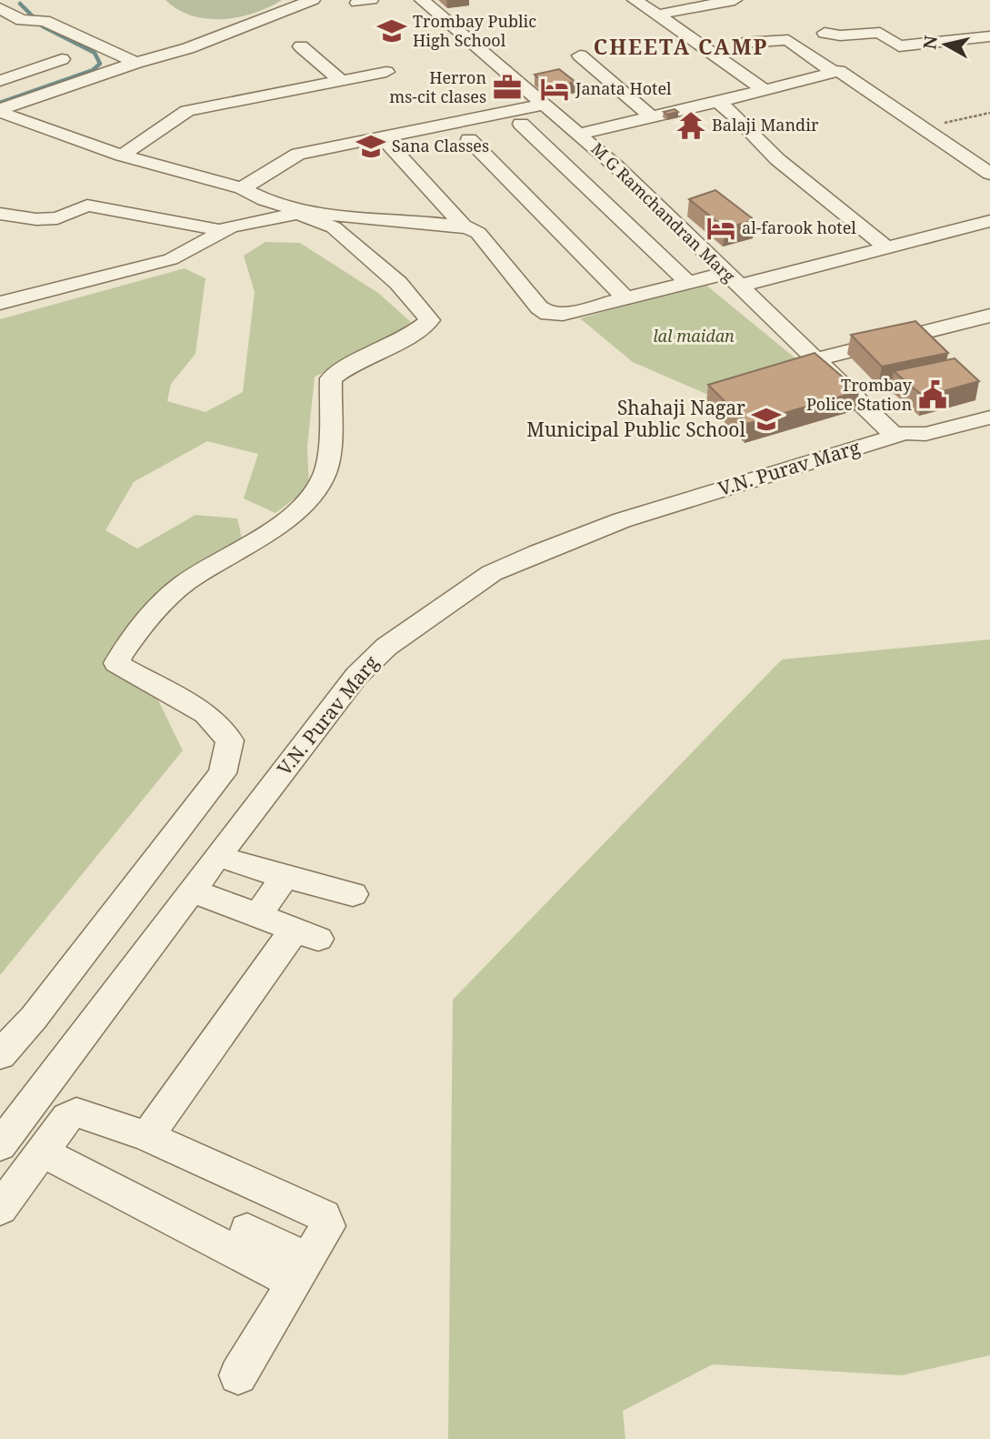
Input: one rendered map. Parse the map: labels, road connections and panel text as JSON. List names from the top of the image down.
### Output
{
  "streets": {
    "street": ["M G Ramchandran Marg", "V.N. Purav Marg"]
  },
  "crossings": [
    ["M G Ramchandran Marg", "V.N. Purav Marg"]
  ],
  "districts": ["CHEETA CAMP"],
  "parks": ["lal maidan"],
  "places": {
    "school or university": ["Trombay Public High School", "Sana Classes", "Shahaji Nagar Municipal Public School"],
    "office": ["Herron ms-cit clases"],
    "hotel": ["Janata Hotel", "al-farook hotel"],
    "temple": ["Balaji Mandir"],
    "public building": ["Trombay Police Station"]
  },
  "north": "left"
}
